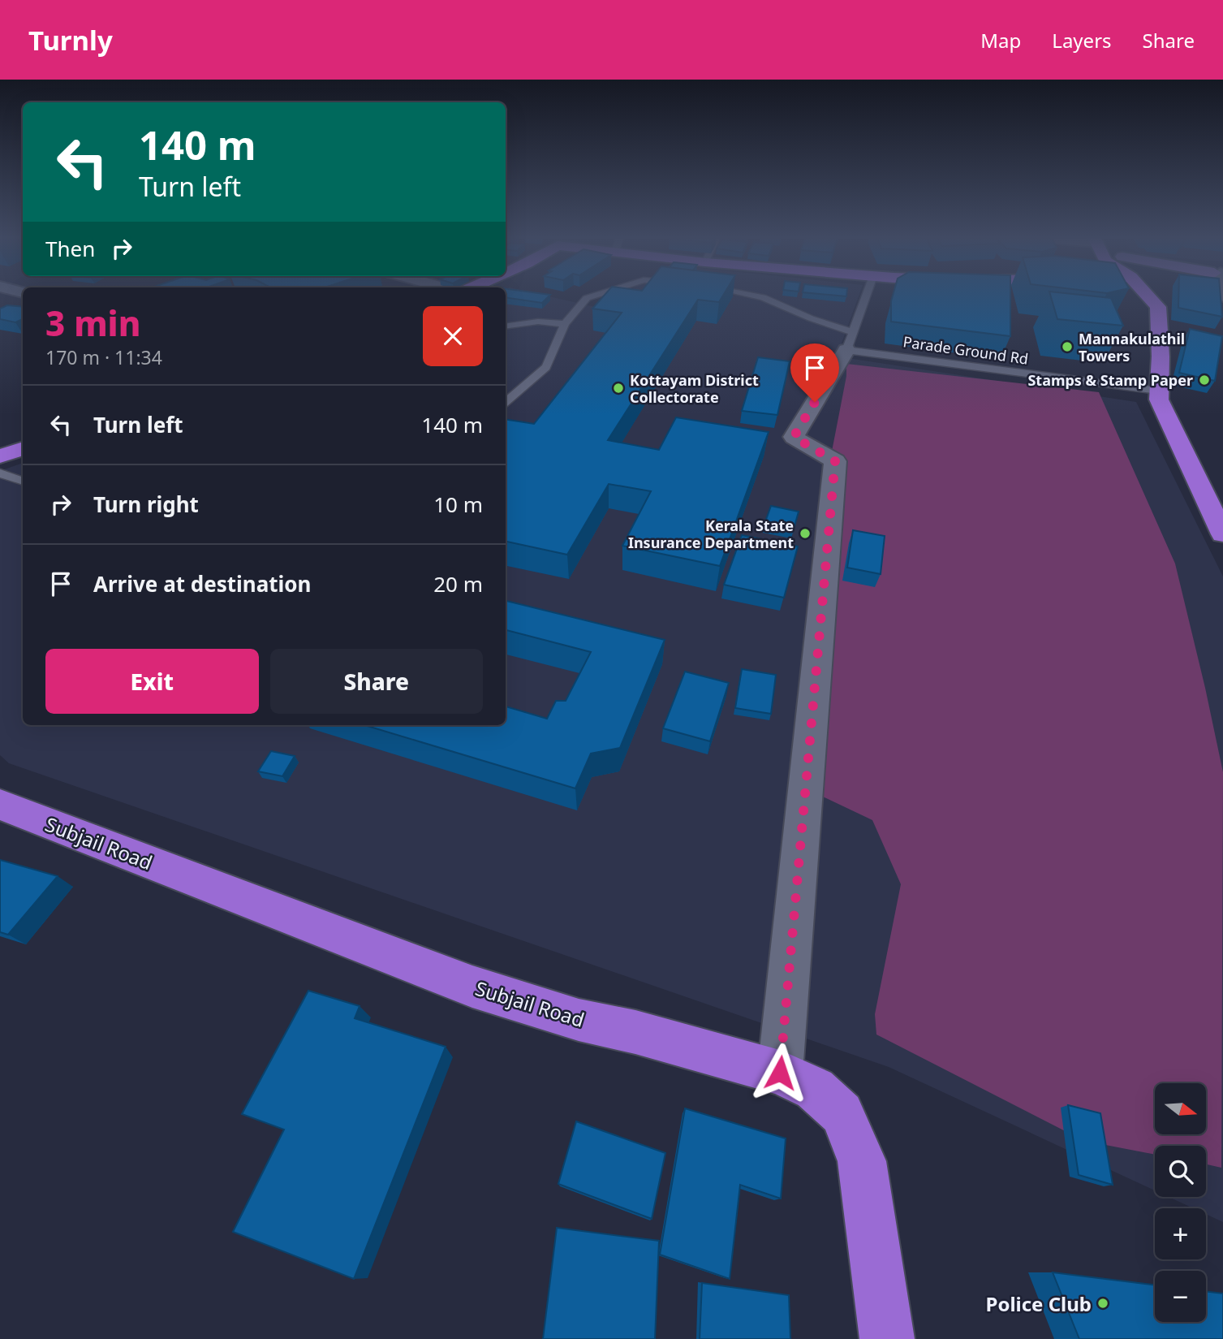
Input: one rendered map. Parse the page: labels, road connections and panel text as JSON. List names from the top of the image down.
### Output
{
  "streets": {
    "highway": ["Subjail Road"],
    "lane": ["Parade Ground Rd"]
  },
  "places": [
    "Mannakulathil Towers",
    "Stamps & Stamp Paper",
    "Kottayam District Collectorate",
    "Kerala State Insurance Department",
    "Police Club"
  ],
  "north": "right",
  "page": {
    "header": "Turnly",
    "nav": ["Map", "Layers", "Share"],
    "turn": ["140 m", "Turn left"],
    "then": "Then",
    "heading": ["3 min", "170 m · 11:34"],
    "list": [
      {
        "name": "Turn left",
        "value": "140 m"
      },
      {
        "name": "Turn right",
        "value": "10 m"
      },
      {
        "name": "Arrive at destination",
        "value": "20 m"
      }
    ],
    "buttons": ["Exit", "Share"],
    "map_buttons": ["+", "−"]
  }
}
